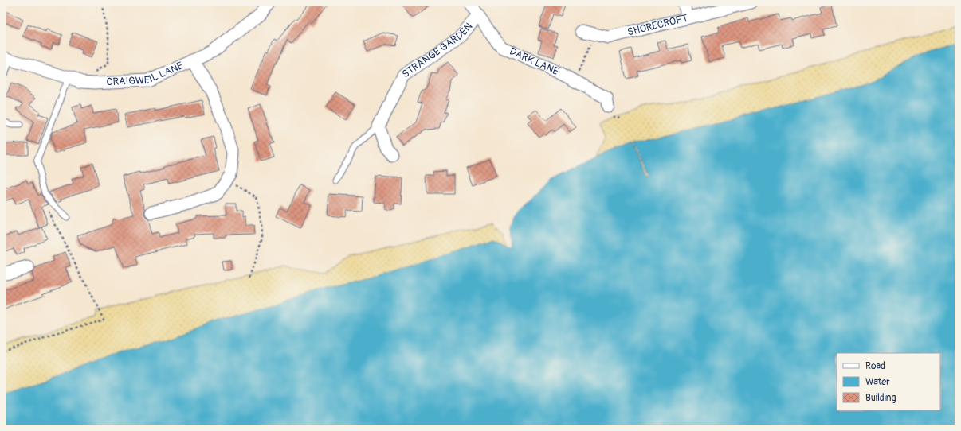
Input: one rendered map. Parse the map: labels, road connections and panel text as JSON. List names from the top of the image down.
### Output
{
  "streets": {
    "street": [
      "SHORECROFT",
      "STRANGE GARDEN",
      "DARK LANE",
      "CRAIGWEIL LANE"
    ]
  },
  "crossings": [
    ["STRANGE GARDEN", "DARK LANE"]
  ],
  "legend": ["Road", "Water", "Building"]
}
